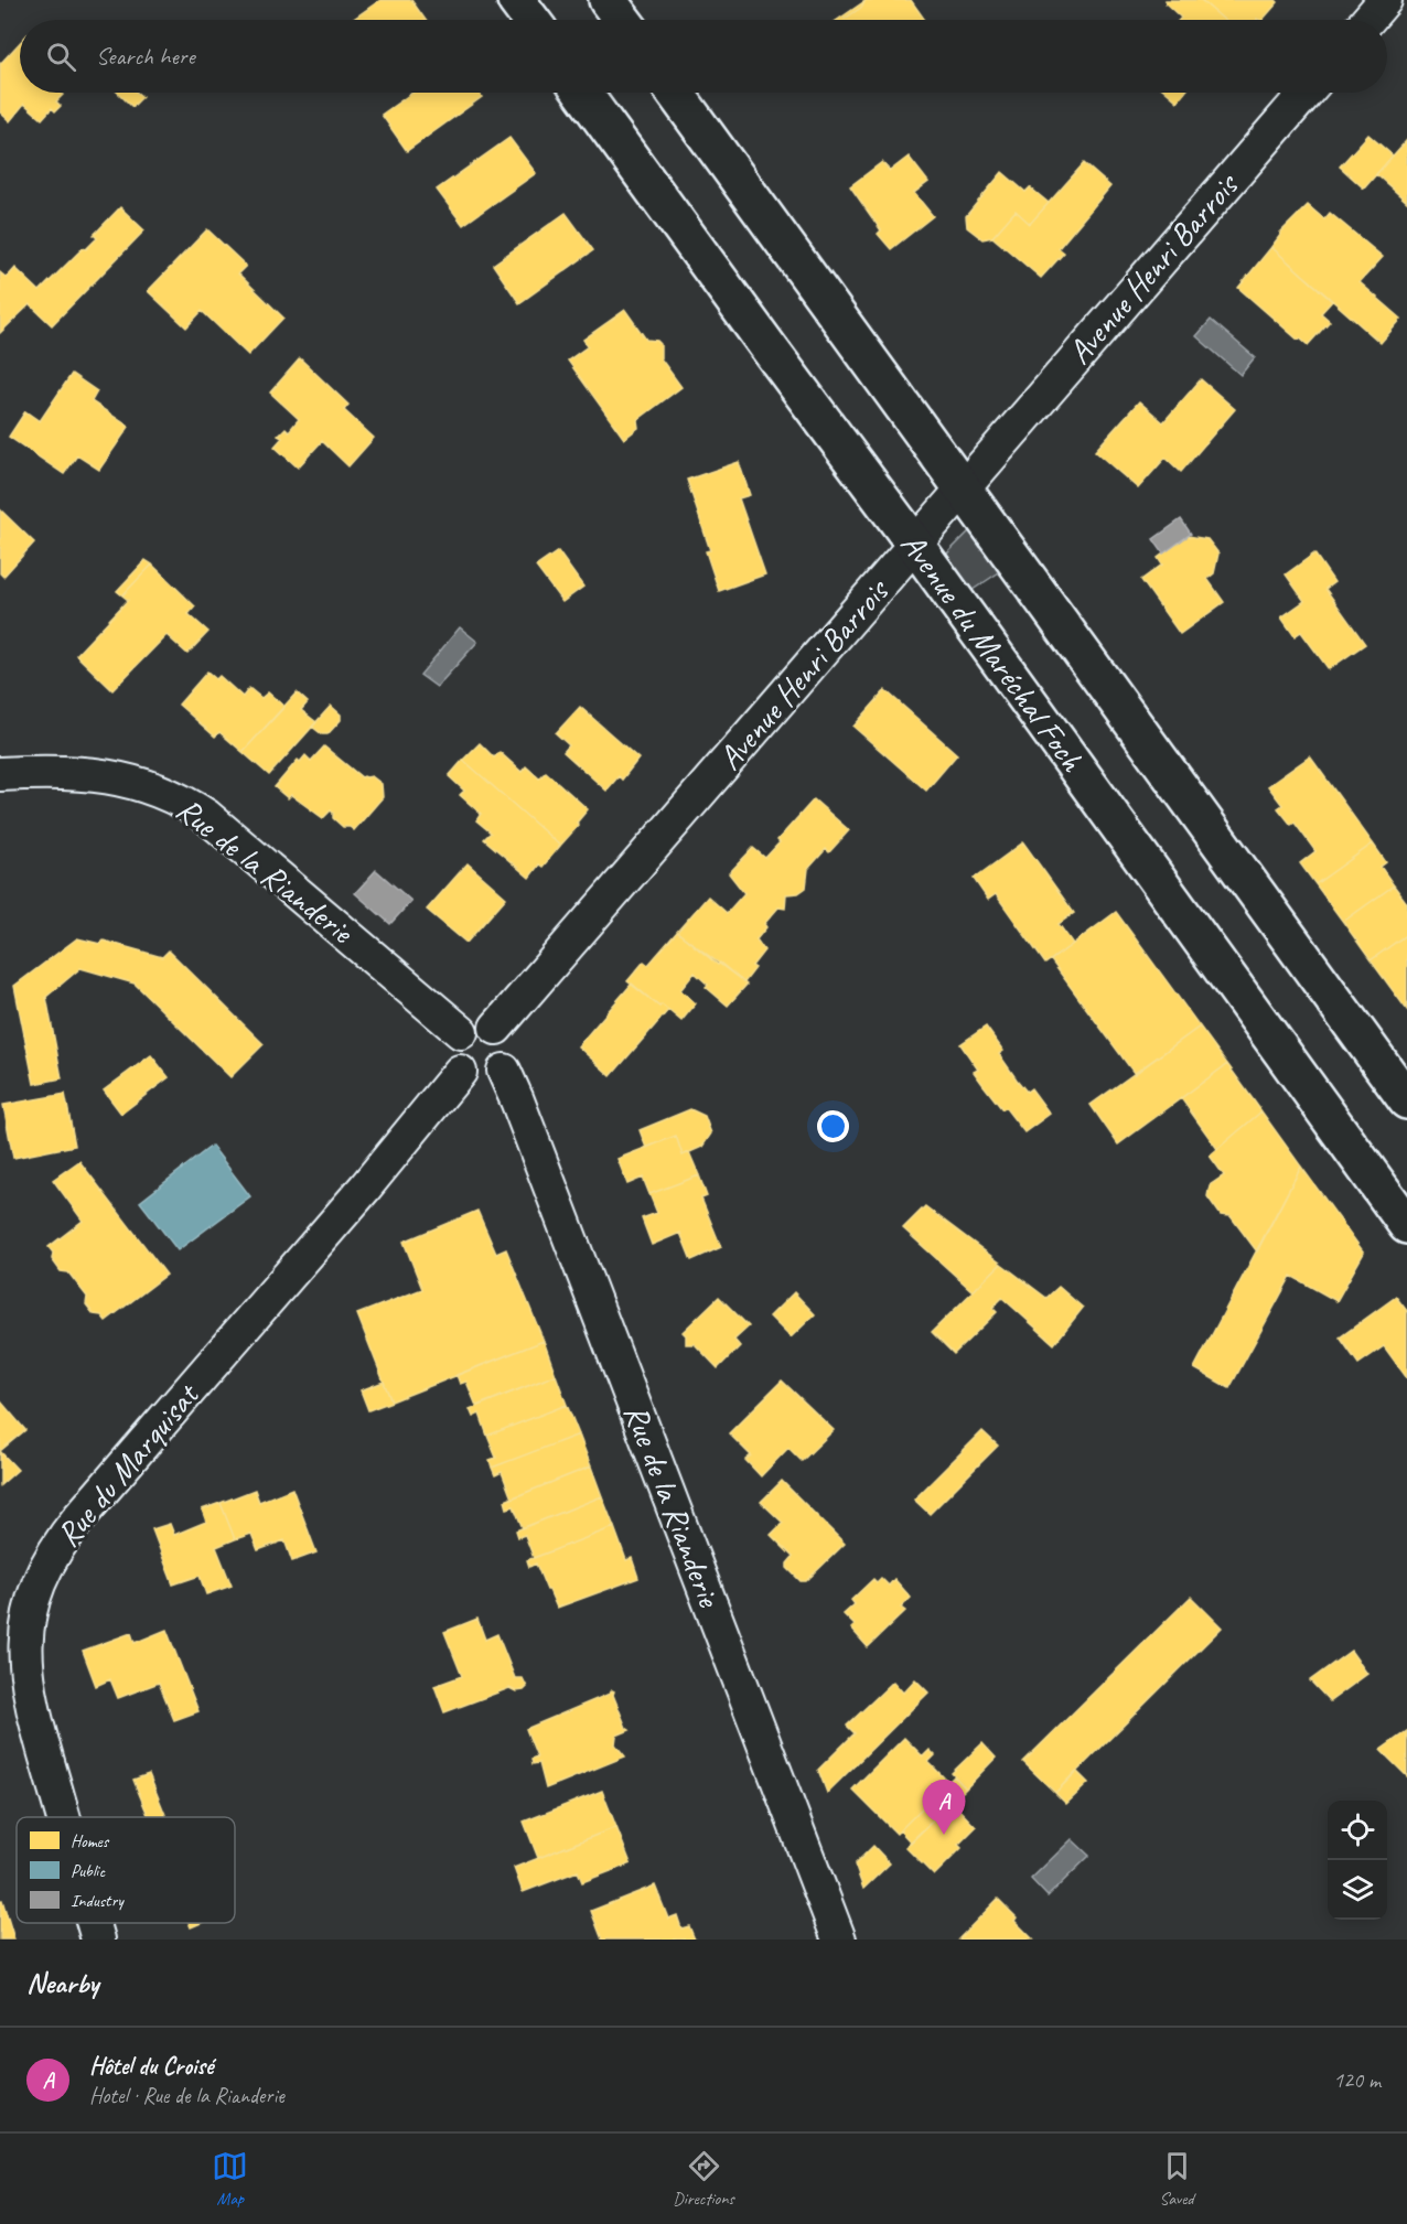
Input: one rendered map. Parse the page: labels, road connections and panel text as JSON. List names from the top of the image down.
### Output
{
  "streets": {
    "main road": ["Avenue du Maréchal Foch"],
    "street": ["Avenue Henri Barrois", "Rue de la Rianderie", "Rue du Marquisat"]
  },
  "crossings": [
    ["Avenue Henri Barrois", "Avenue du Maréchal Foch"],
    ["Avenue Henri Barrois", "Rue de la Rianderie"],
    ["Avenue Henri Barrois", "Rue du Marquisat"],
    ["Rue de la Rianderie", "Rue du Marquisat"]
  ],
  "legend": ["Homes", "Public", "Industry"],
  "page": {
    "search": "Search here",
    "pins": "A",
    "heading": "Nearby",
    "list": [
      {
        "mark": "A",
        "name": "Hôtel du Croisé",
        "note": "Hotel · Rue de la Rianderie",
        "value": "120 m"
      }
    ],
    "nav": ["Map", "Directions", "Saved"]
  }
}
